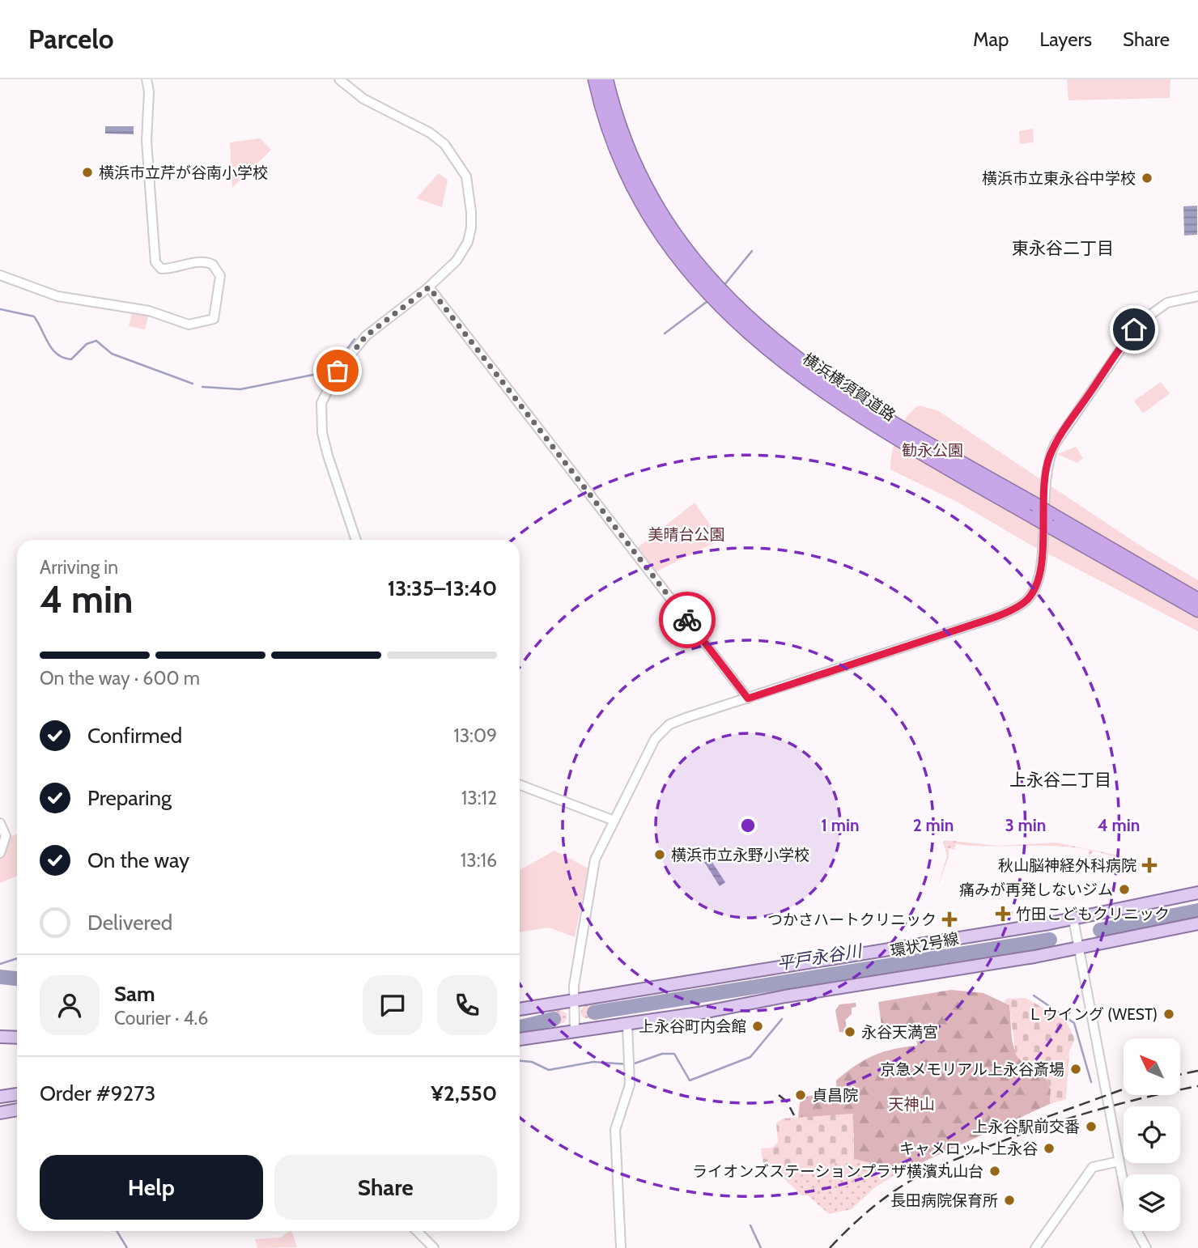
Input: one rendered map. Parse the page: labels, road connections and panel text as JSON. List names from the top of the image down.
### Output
{
  "streets": {
    "highway": ["横浜横須賀道路"],
    "main road": ["環状2号線"]
  },
  "districts": ["東永谷二丁目", "上永谷二丁目"],
  "water": ["平戸永谷川"],
  "parks": ["勧永公園", "美晴台公園", "天神山"],
  "places": {
    "other": [
      "横浜市立芹が谷南小学校",
      "横浜市立東永谷中学校",
      "横浜市立永野小学校",
      "痛みが再発しないジム",
      "Ｌウイング (WEST)",
      "上永谷町内会館",
      "永谷天満宮",
      "京急メモリアル上永谷斎場",
      "貞昌院",
      "上永谷駅前交番",
      "キャメロット上永谷",
      "ライオンズステーションプラザ横濱丸山台",
      "長田病院保育所"
    ],
    "health": ["秋山脳神経外科病院", "竹田こどもクリニック", "つかさハートクリニック"]
  },
  "north": "top left",
  "page": {
    "header": "Parcelo",
    "nav": ["Map", "Layers", "Share"],
    "heading": ["4 min", "Arriving in", "13:35–13:40"],
    "panel": [
      "Sam",
      "Courier · 4.6",
      "Order #9273",
      "¥2,550"
    ],
    "bar": "On the way · 600 m",
    "list": [
      ["Confirmed", "13:09"],
      ["Preparing", "13:12"],
      ["On the way", "13:16"],
      "Delivered"
    ],
    "buttons": ["Help", "Share"]
  },
  "rings": [
    "1 min",
    "2 min",
    "3 min",
    "4 min"
  ]
}
